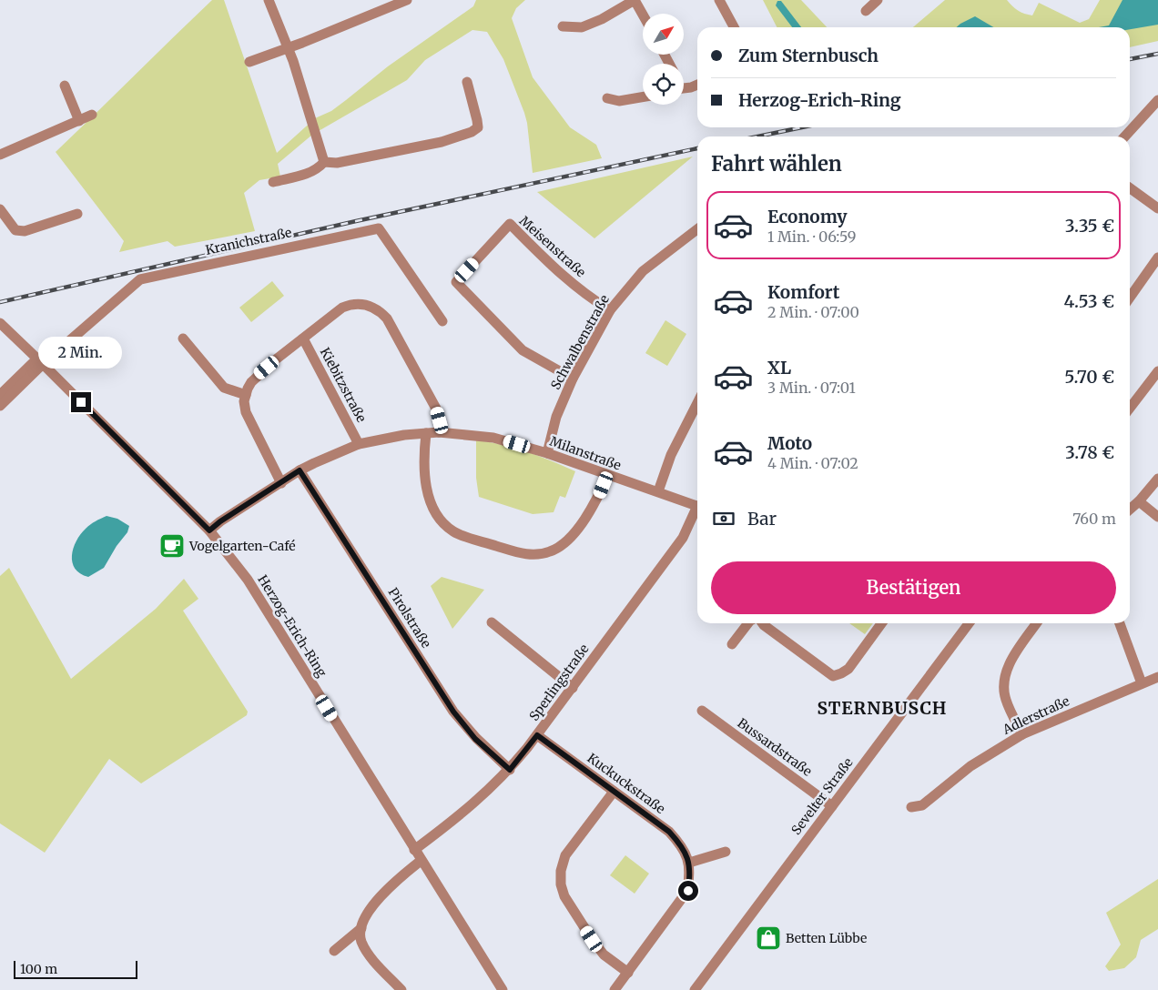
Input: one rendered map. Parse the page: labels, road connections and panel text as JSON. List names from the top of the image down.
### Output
{
  "streets": {
    "street": [
      "Kranichstraße",
      "Meisenstraße",
      "Schwalbenstraße",
      "Kiebitzstraße",
      "Milanstraße",
      "Pirolstraße",
      "Herzog-Erich-Ring",
      "Sperlingstraße",
      "Adlerstraße",
      "Bussardstraße",
      "Kuckuckstraße",
      "Sevelter Straße"
    ]
  },
  "crossings": [
    ["Kranichstraße", "Herzog-Erich-Ring"],
    ["Meisenstraße", "Schwalbenstraße"],
    ["Schwalbenstraße", "Milanstraße"],
    ["Kiebitzstraße", "Milanstraße"],
    ["Milanstraße", "Pirolstraße"],
    ["Milanstraße", "Herzog-Erich-Ring"],
    ["Pirolstraße", "Sperlingstraße"],
    ["Herzog-Erich-Ring", "Sperlingstraße"],
    ["Sperlingstraße", "Kuckuckstraße"],
    ["Bussardstraße", "Sevelter Straße"]
  ],
  "districts": ["STERNBUSCH"],
  "places": {
    "cafe": ["Vogelgarten-Café"],
    "shop": ["Betten Lübbe"]
  },
  "scale_bar": "100 m",
  "north": "top right",
  "page": {
    "banner": ["Zum Sternbusch", "Herzog-Erich-Ring"],
    "heading": "Fahrt wählen",
    "list": [
      {
        "name": "Economy",
        "note": "1 Min. · 06:59",
        "value": "3.35 €"
      },
      {
        "name": "Komfort",
        "note": "2 Min. · 07:00",
        "value": "4.53 €"
      },
      {
        "name": "XL",
        "note": "3 Min. · 07:01",
        "value": "5.70 €"
      },
      {
        "name": "Moto",
        "note": "4 Min. · 07:02",
        "value": "3.78 €"
      }
    ],
    "bubble": "2 Min.",
    "pay": ["Bar", "760 m"],
    "buttons": "Bestätigen",
    "scale": "100 m"
  }
}
